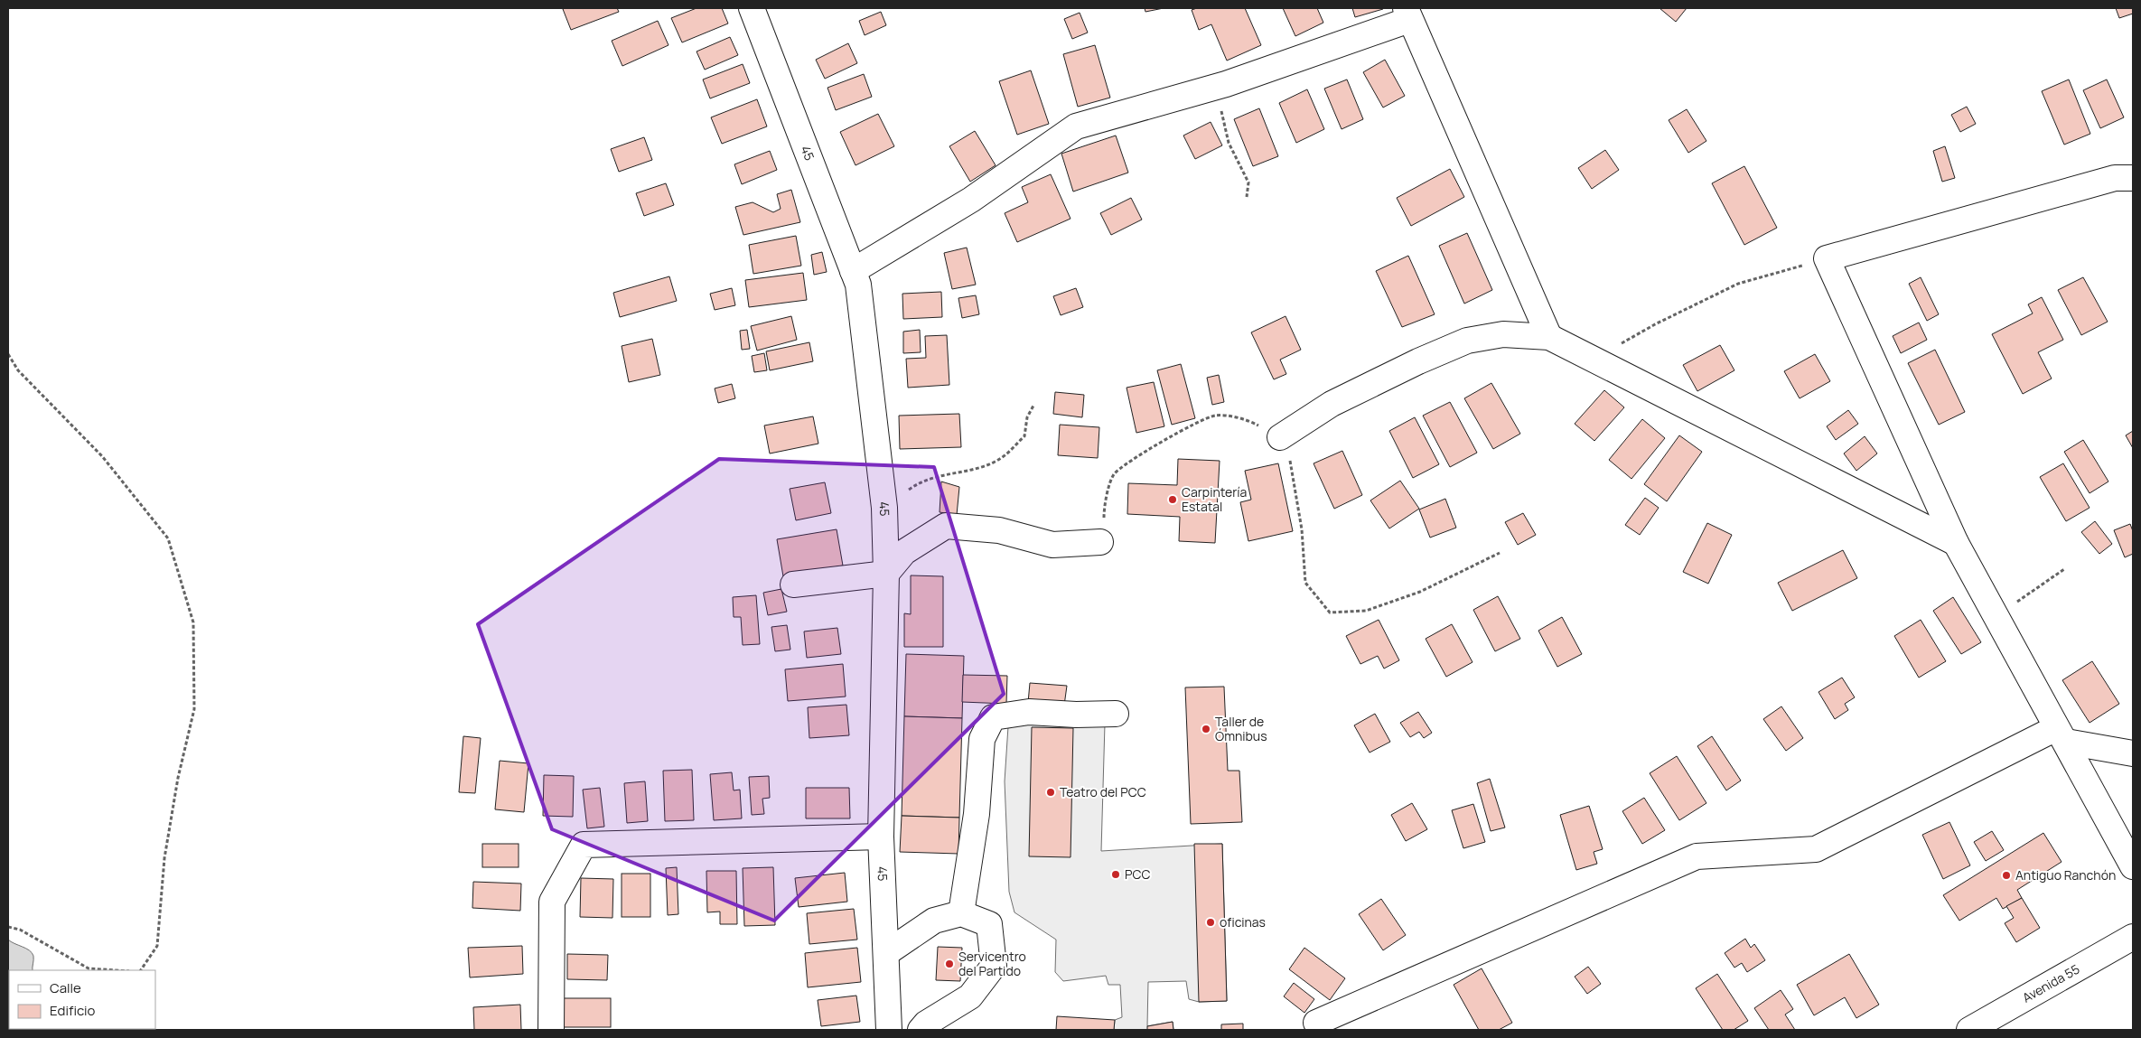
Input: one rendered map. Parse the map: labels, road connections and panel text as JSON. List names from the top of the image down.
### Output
{
  "streets": {
    "street": ["45", "Avenida 55"]
  },
  "places": [
    "Carpintería Estatal",
    "Taller de Ómnibus",
    "Teatro del PCC",
    "PCC",
    "Antiguo Ranchón",
    "oficinas",
    "Servicentro del Partido"
  ],
  "legend": ["Calle", "Edificio"]
}
